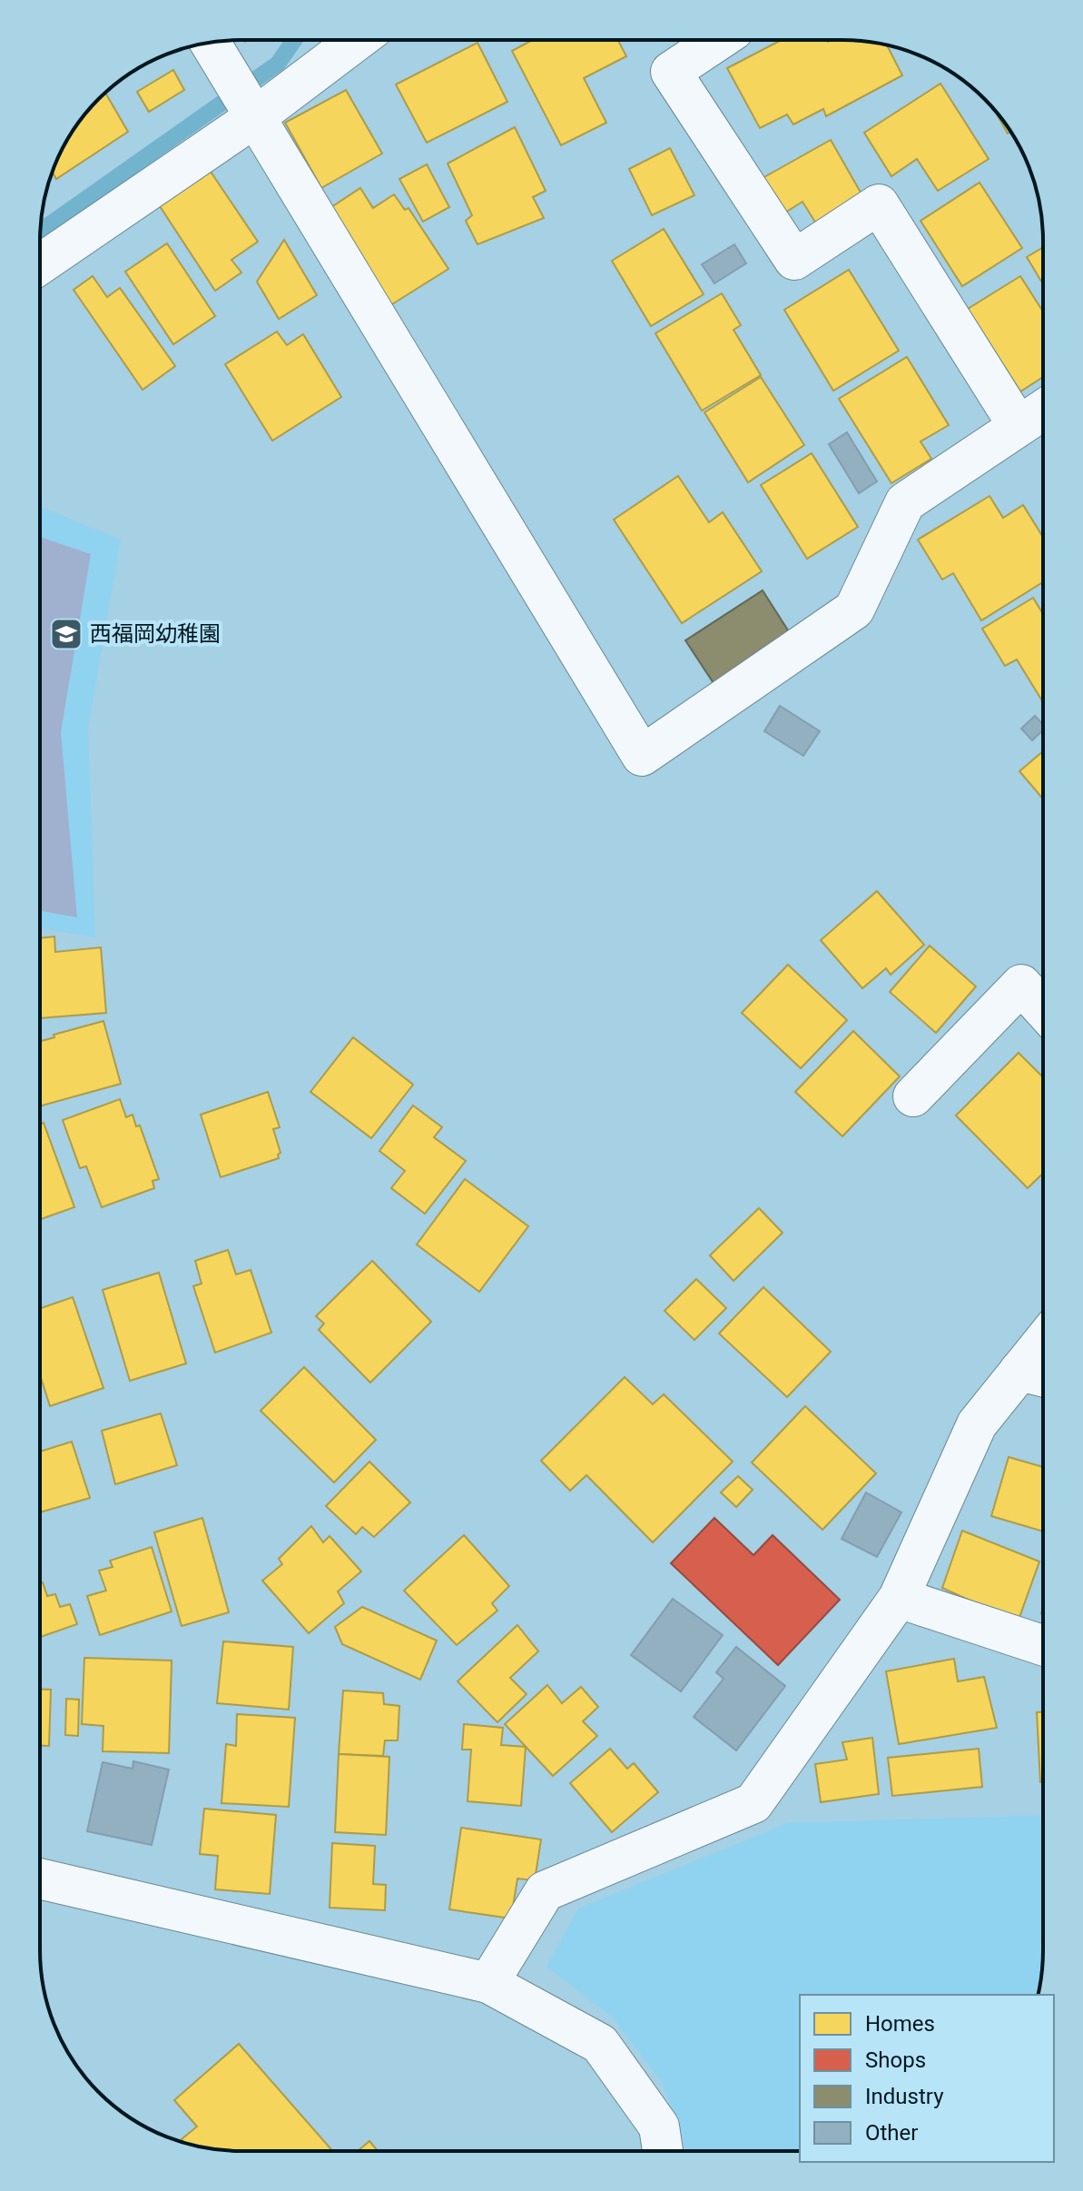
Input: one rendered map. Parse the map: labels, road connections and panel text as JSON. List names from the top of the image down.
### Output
{
  "places": {
    "school or university": ["西福岡幼稚園"]
  },
  "legend": [
    "Homes",
    "Shops",
    "Industry",
    "Other"
  ]
}
